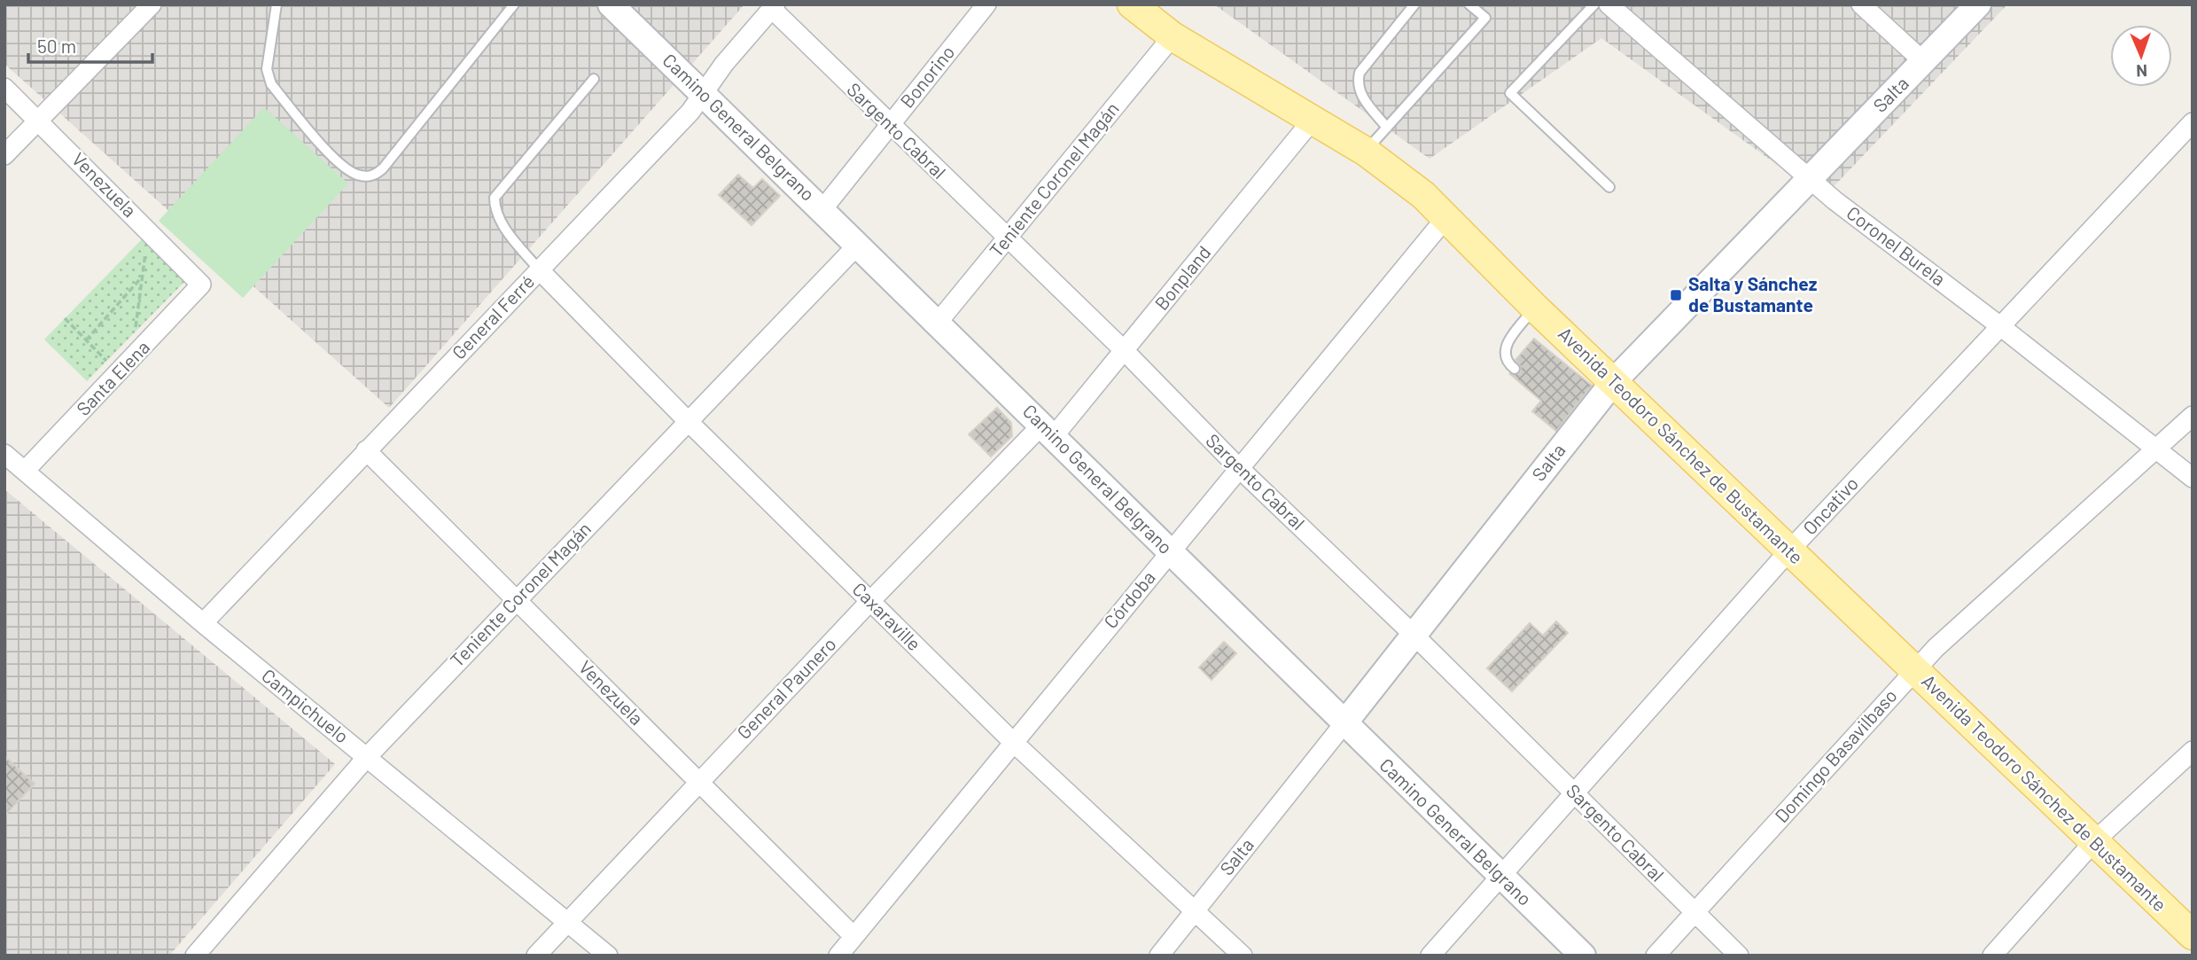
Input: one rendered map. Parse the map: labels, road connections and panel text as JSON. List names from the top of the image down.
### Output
{
  "streets": {
    "main road": ["Avenida Teodoro Sánchez de Bustamante"],
    "street": [
      "Bonorino",
      "Salta",
      "Camino General Belgrano",
      "Sargento Cabral",
      "Teniente Coronel Magán",
      "Venezuela",
      "Coronel Burela",
      "Bonpland",
      "General Ferré",
      "Santa Elena",
      "Oncativo",
      "Córdoba",
      "Caxaraville",
      "General Paunero",
      "Campichuelo",
      "Domingo Basavilbaso"
    ]
  },
  "crossings": [
    ["Bonorino", "Camino General Belgrano"],
    ["Bonorino", "Sargento Cabral"],
    ["Salta", "Camino General Belgrano"],
    ["Salta", "Sargento Cabral"],
    ["Salta", "Coronel Burela"],
    ["Salta", "Avenida Teodoro Sánchez de Bustamante"],
    ["Salta", "Caxaraville"],
    ["Camino General Belgrano", "Teniente Coronel Magán"],
    ["Camino General Belgrano", "Bonpland"],
    ["Camino General Belgrano", "General Ferré"],
    ["Camino General Belgrano", "Oncativo"],
    ["Camino General Belgrano", "Córdoba"],
    ["Camino General Belgrano", "General Paunero"],
    ["Sargento Cabral", "Teniente Coronel Magán"],
    ["Sargento Cabral", "Bonpland"],
    ["Sargento Cabral", "General Ferré"],
    ["Sargento Cabral", "Oncativo"],
    ["Sargento Cabral", "Córdoba"],
    ["Sargento Cabral", "Domingo Basavilbaso"],
    ["Teniente Coronel Magán", "Venezuela"],
    ["Teniente Coronel Magán", "Avenida Teodoro Sánchez de Bustamante"],
    ["Teniente Coronel Magán", "Caxaraville"],
    ["Teniente Coronel Magán", "Campichuelo"],
    ["Venezuela", "General Ferré"],
    ["Venezuela", "Santa Elena"],
    ["Venezuela", "Córdoba"],
    ["Venezuela", "General Paunero"],
    ["Coronel Burela", "Oncativo"],
    ["Coronel Burela", "Domingo Basavilbaso"],
    ["Bonpland", "Avenida Teodoro Sánchez de Bustamante"],
    ["Bonpland", "General Paunero"],
    ["General Ferré", "Caxaraville"],
    ["General Ferré", "Campichuelo"],
    ["Santa Elena", "Campichuelo"],
    ["Avenida Teodoro Sánchez de Bustamante", "Oncativo"],
    ["Avenida Teodoro Sánchez de Bustamante", "Córdoba"],
    ["Avenida Teodoro Sánchez de Bustamante", "Domingo Basavilbaso"],
    ["Córdoba", "Caxaraville"],
    ["Caxaraville", "General Paunero"],
    ["General Paunero", "Campichuelo"]
  ],
  "places": {
    "transit": ["Salta y Sánchez de Bustamante"]
  },
  "scale_bar": "50 m",
  "north": "bottom"
}
